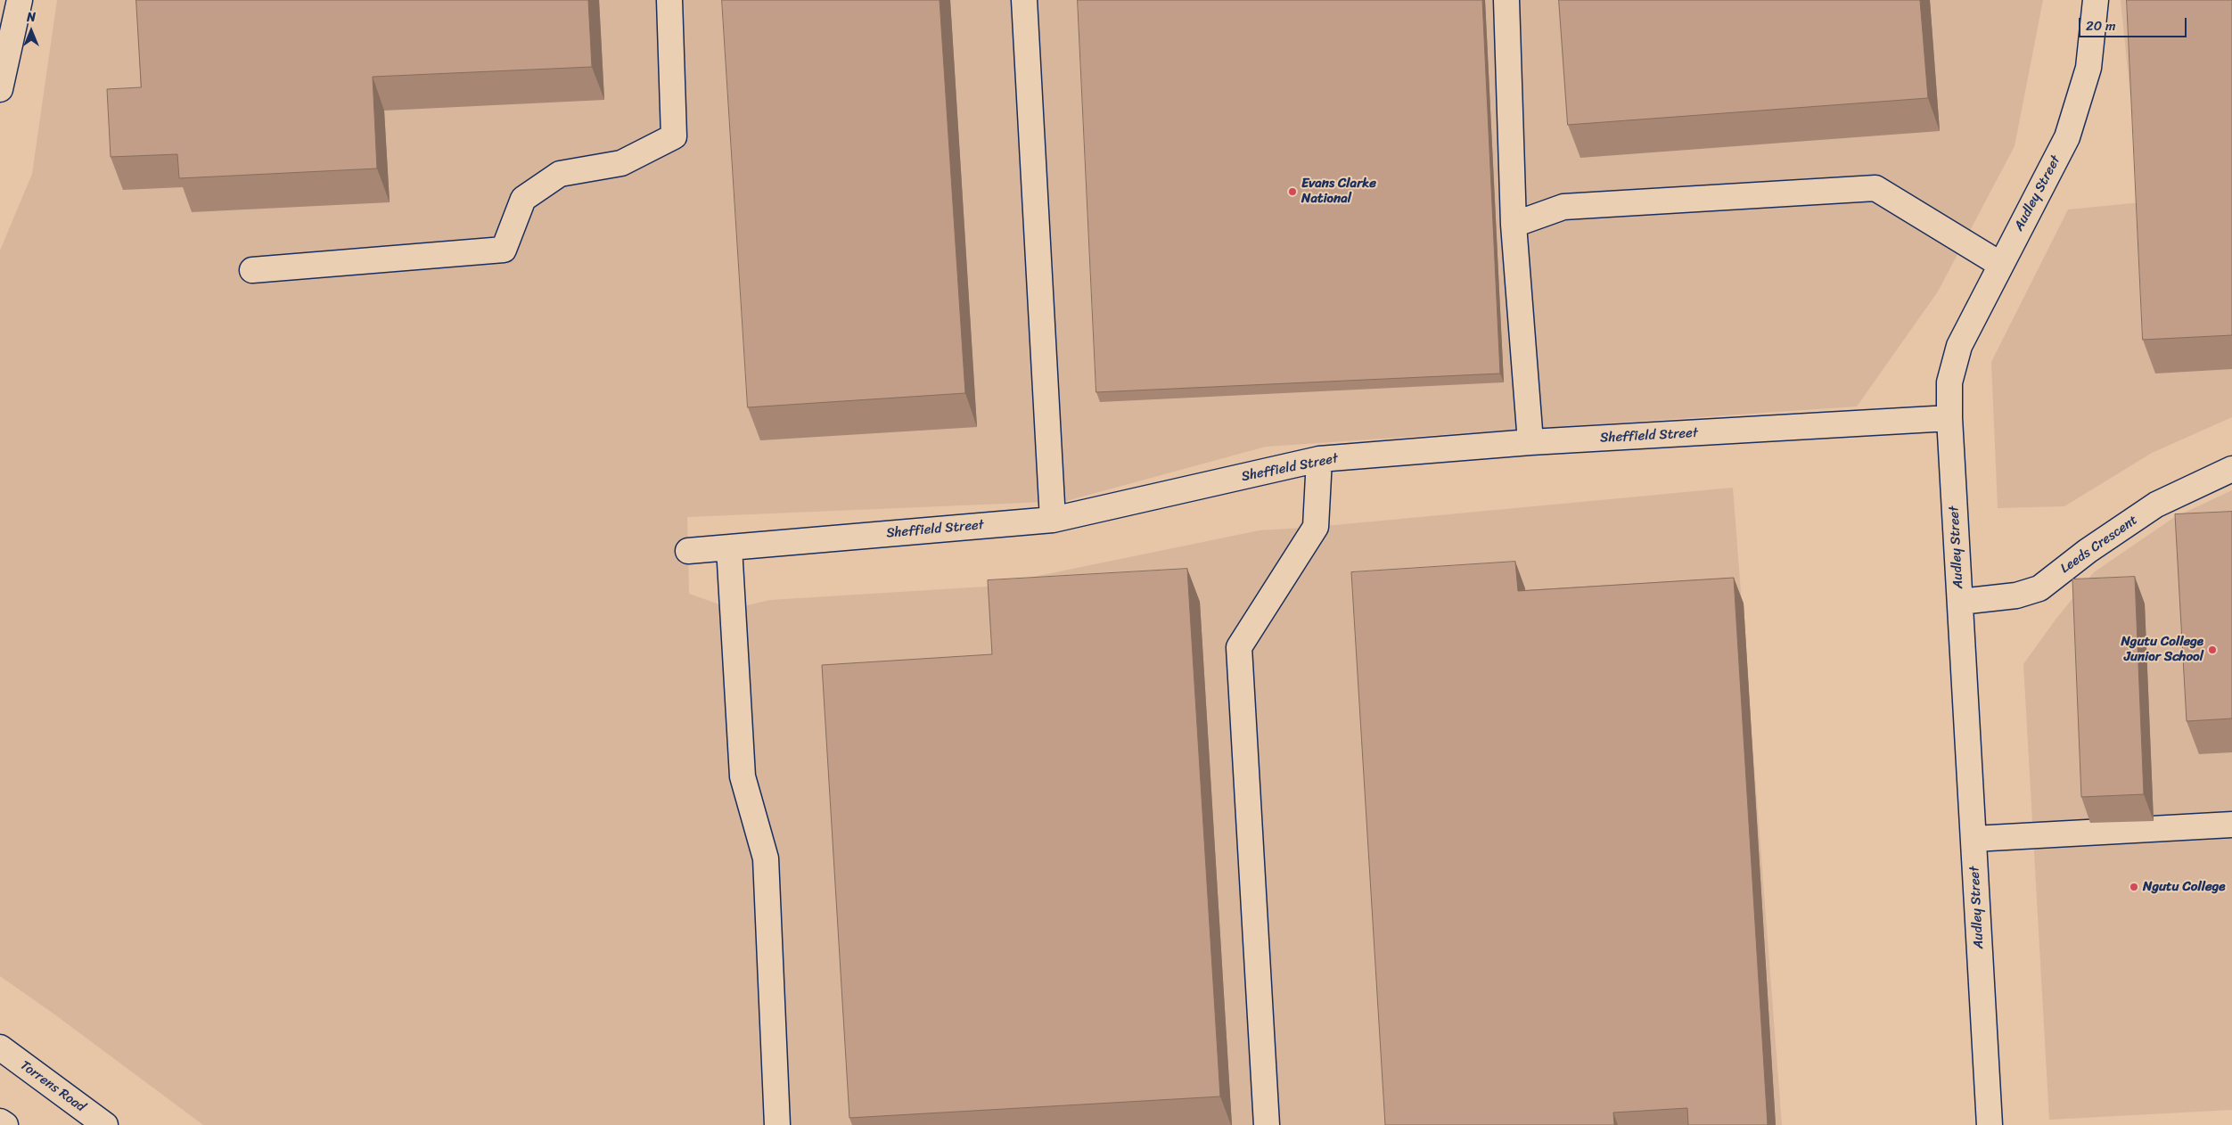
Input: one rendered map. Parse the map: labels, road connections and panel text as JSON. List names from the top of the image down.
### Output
{
  "streets": {
    "street": [
      "Audley Street",
      "Sheffield Street",
      "Leeds Crescent",
      "Torrens Road"
    ]
  },
  "crossings": [
    ["Audley Street", "Sheffield Street"],
    ["Audley Street", "Leeds Crescent"]
  ],
  "places": ["Evans Clarke National", "Ngutu College Junior School", "Ngutu College"],
  "scale_bar": "20 m",
  "north": "top"
}
